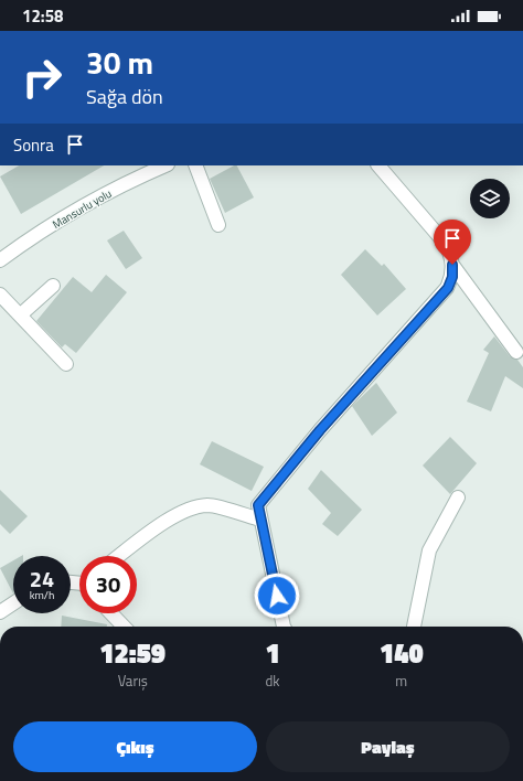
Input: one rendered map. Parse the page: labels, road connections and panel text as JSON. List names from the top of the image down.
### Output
{
  "streets": {
    "street": ["Mansurlu yolu"]
  },
  "page": {
    "status": "12:58",
    "turn": ["30 m", "Sağa dön"],
    "then": "Sonra",
    "speed": "24 km/h",
    "limit": "30",
    "eta": [
      "12:59",
      "Varış",
      "1",
      "dk",
      "140",
      "m"
    ],
    "buttons": ["Çıkış", "Paylaş"]
  }
}
